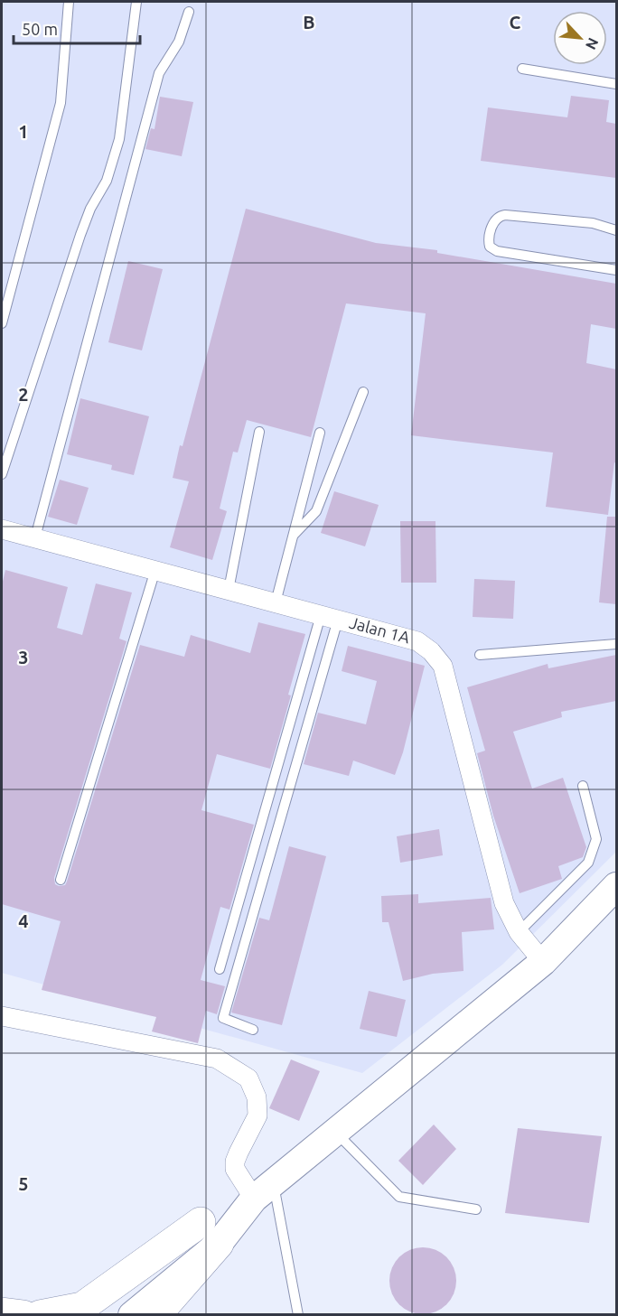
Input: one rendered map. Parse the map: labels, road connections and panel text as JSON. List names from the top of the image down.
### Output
{
  "streets": {
    "street": ["Jalan 1A"]
  },
  "scale_bar": "50 m",
  "north": "bottom right",
  "grid": {
    "columns": ["B", "C"],
    "rows": [
      "1",
      "2",
      "3",
      "4",
      "5"
    ]
  }
}
